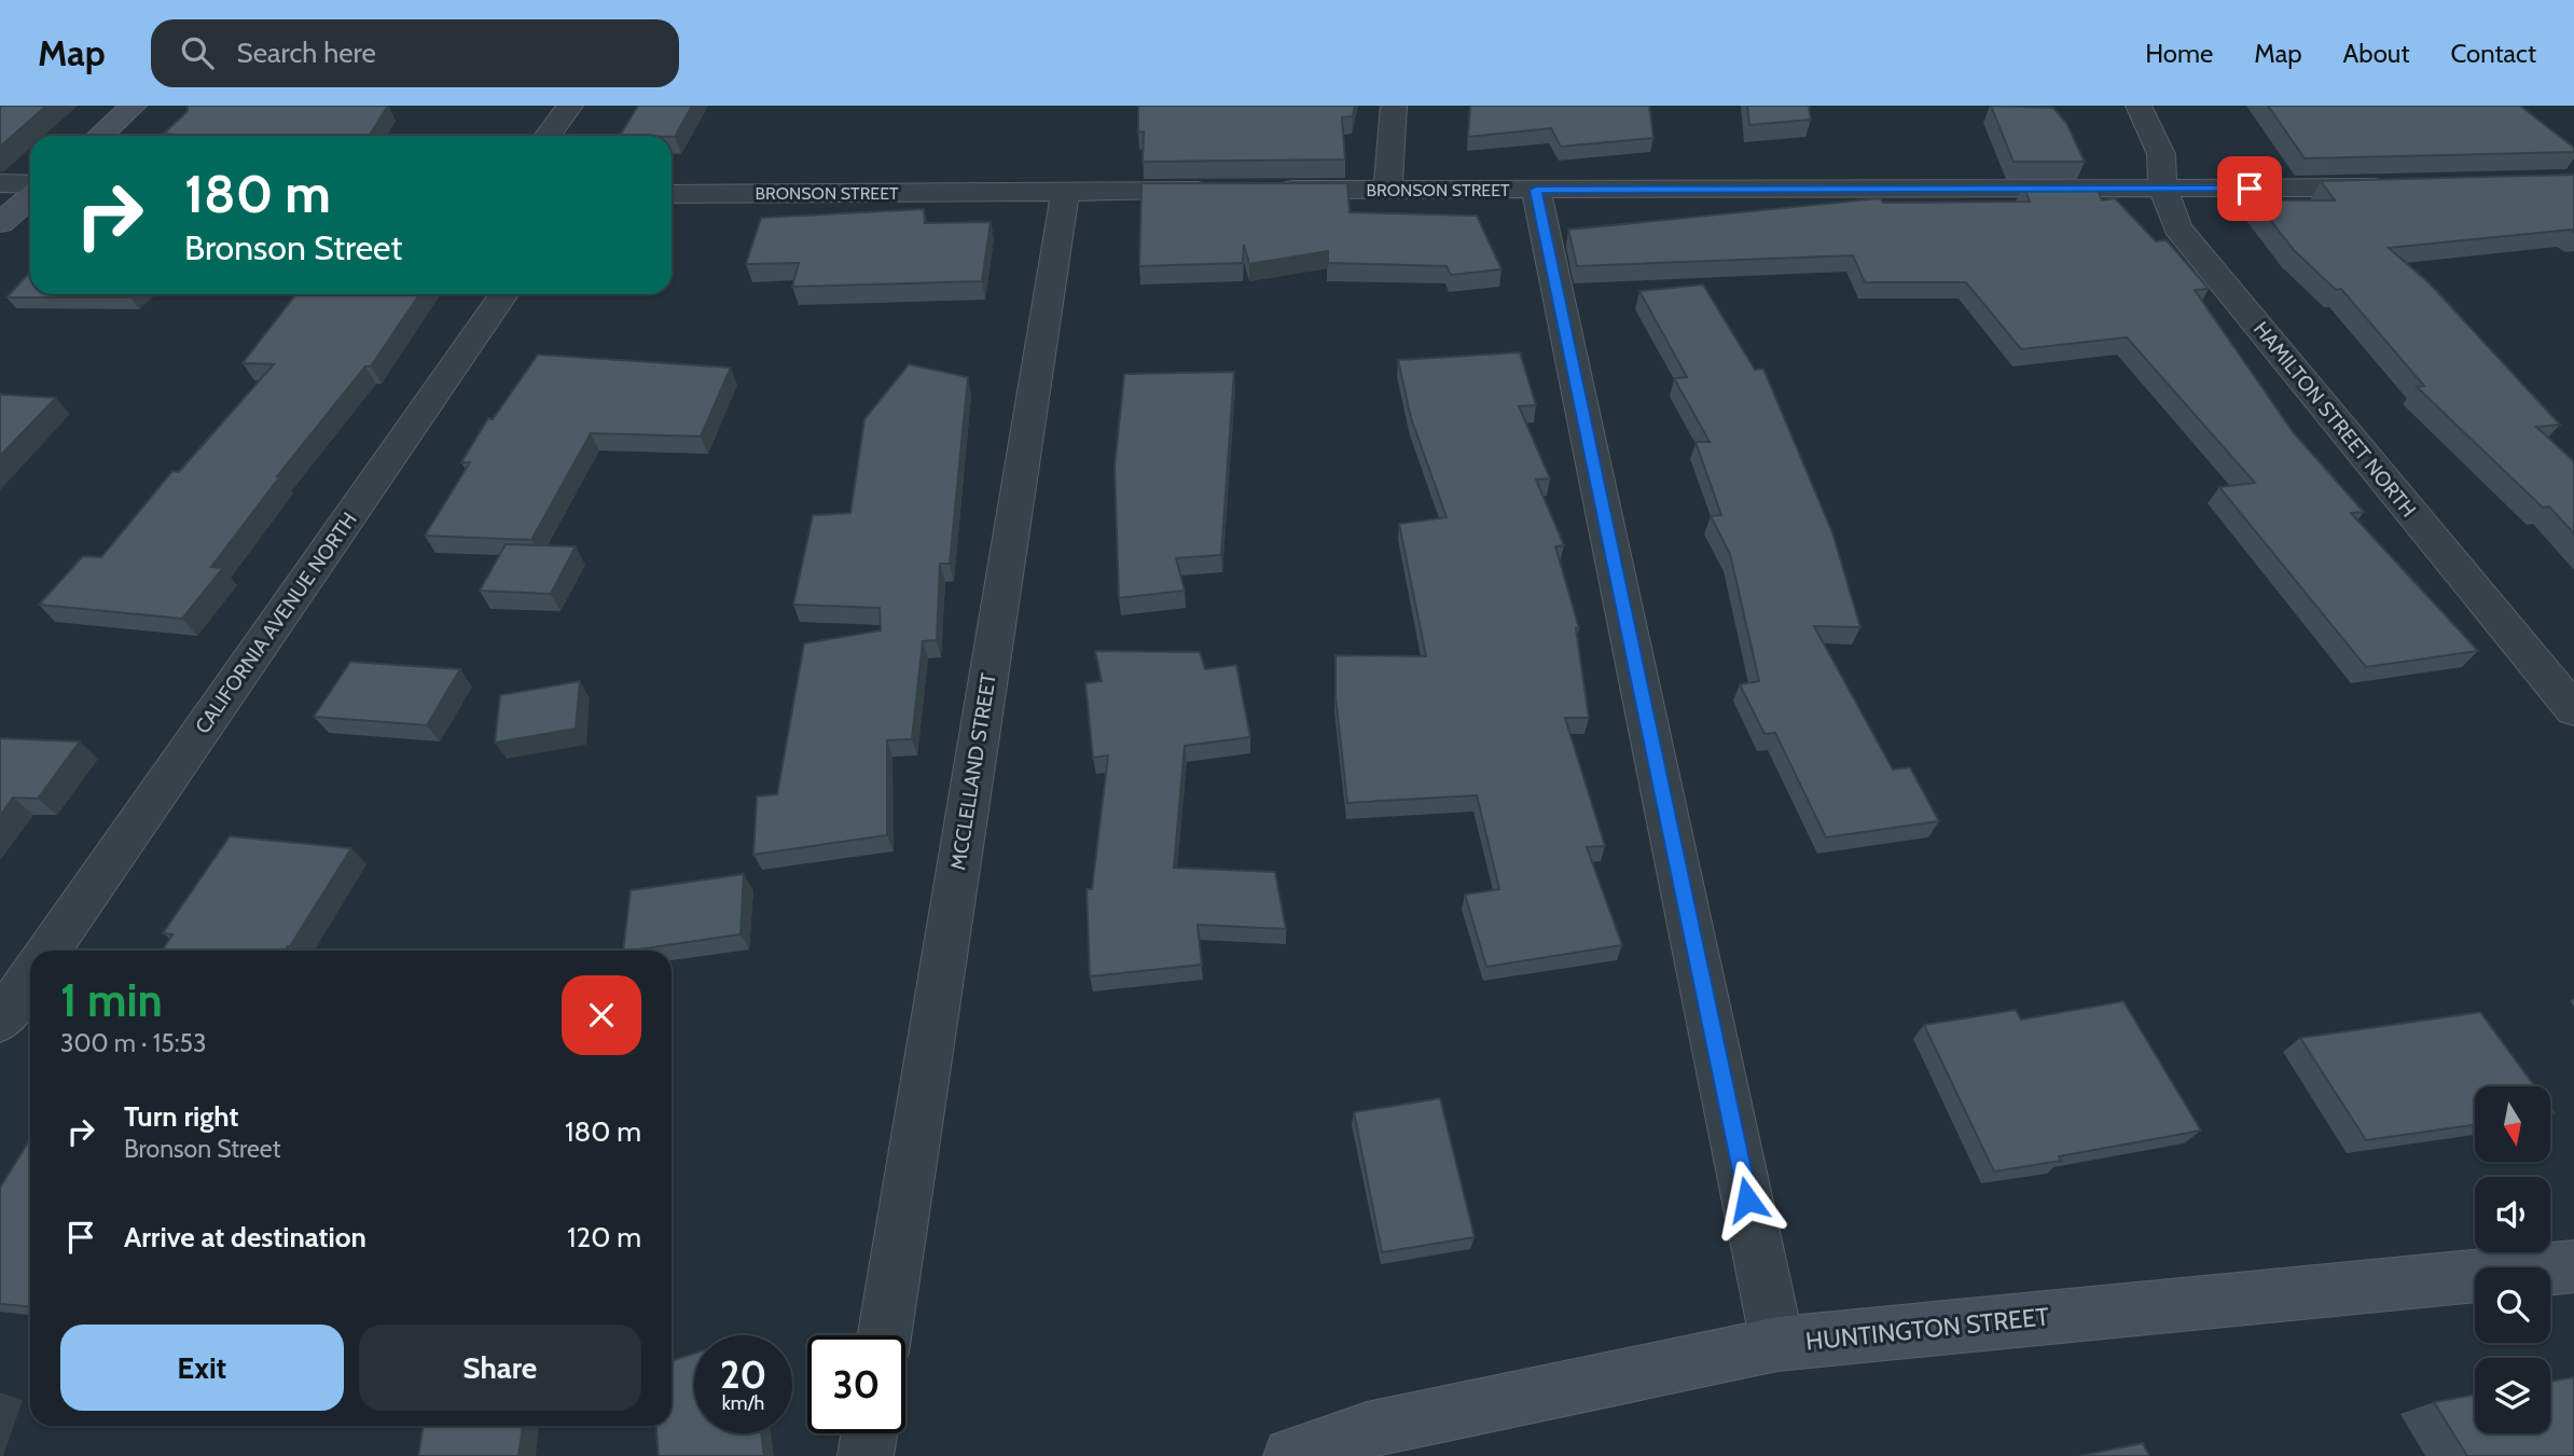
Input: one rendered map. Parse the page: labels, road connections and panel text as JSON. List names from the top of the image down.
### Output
{
  "streets": {
    "street": [
      "BRONSON STREET",
      "HAMILTON STREET NORTH",
      "CALIFORNIA AVENUE NORTH",
      "MCCLELLAND STREET",
      "HUNTINGTON STREET"
    ]
  },
  "crossings": [
    ["BRONSON STREET", "HAMILTON STREET NORTH"],
    ["BRONSON STREET", "MCCLELLAND STREET"]
  ],
  "north": "bottom",
  "page": {
    "header": "Map",
    "search": "Search here",
    "nav": [
      "Home",
      "Map",
      "About",
      "Contact"
    ],
    "turn": ["180 m", "Bronson Street"],
    "heading": ["1 min", "300 m · 15:53"],
    "list": [
      {
        "name": "Turn right",
        "note": "Bronson Street",
        "value": "180 m"
      },
      {
        "name": "Arrive at destination",
        "value": "120 m"
      }
    ],
    "buttons": ["Exit", "Share"],
    "speed": "20 km/h",
    "limit": "30"
  }
}
